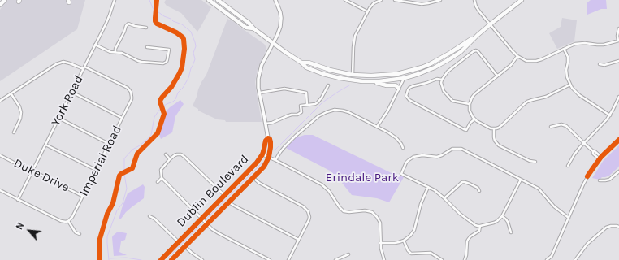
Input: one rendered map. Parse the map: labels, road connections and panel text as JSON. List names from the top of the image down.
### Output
{
  "streets": {
    "main road": ["Dublin Boulevard"],
    "street": ["York Road", "Imperial Road", "Duke Drive"]
  },
  "crossings": [
    ["York Road", "Imperial Road"],
    ["York Road", "Duke Drive"],
    ["Imperial Road", "Duke Drive"]
  ],
  "parks": ["Erindale Park"],
  "north": "top left"
}
